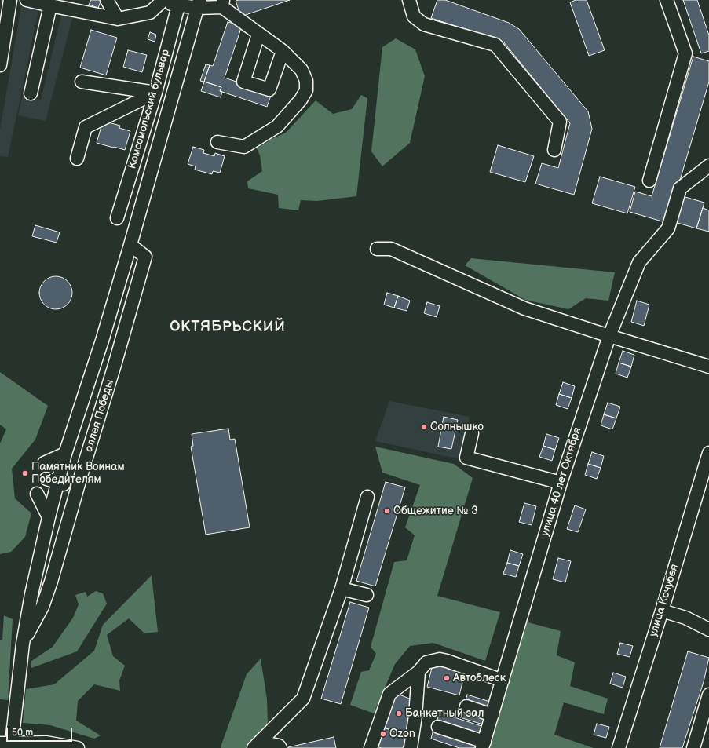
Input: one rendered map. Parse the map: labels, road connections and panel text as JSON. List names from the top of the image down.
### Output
{
  "streets": {
    "street": [
      "Комсомольский бульвар",
      "аллея Победы",
      "улица 40 лет Октября",
      "улица Кочубея"
    ]
  },
  "districts": ["ОКТЯБРЬСКИЙ"],
  "places": [
    "Солнышко",
    "Памятник Воинам Победителям",
    "Общежитие № 3",
    "Автоблеск",
    "Банкетный зал",
    "Ozon"
  ],
  "scale_bar": "50 m"
}
